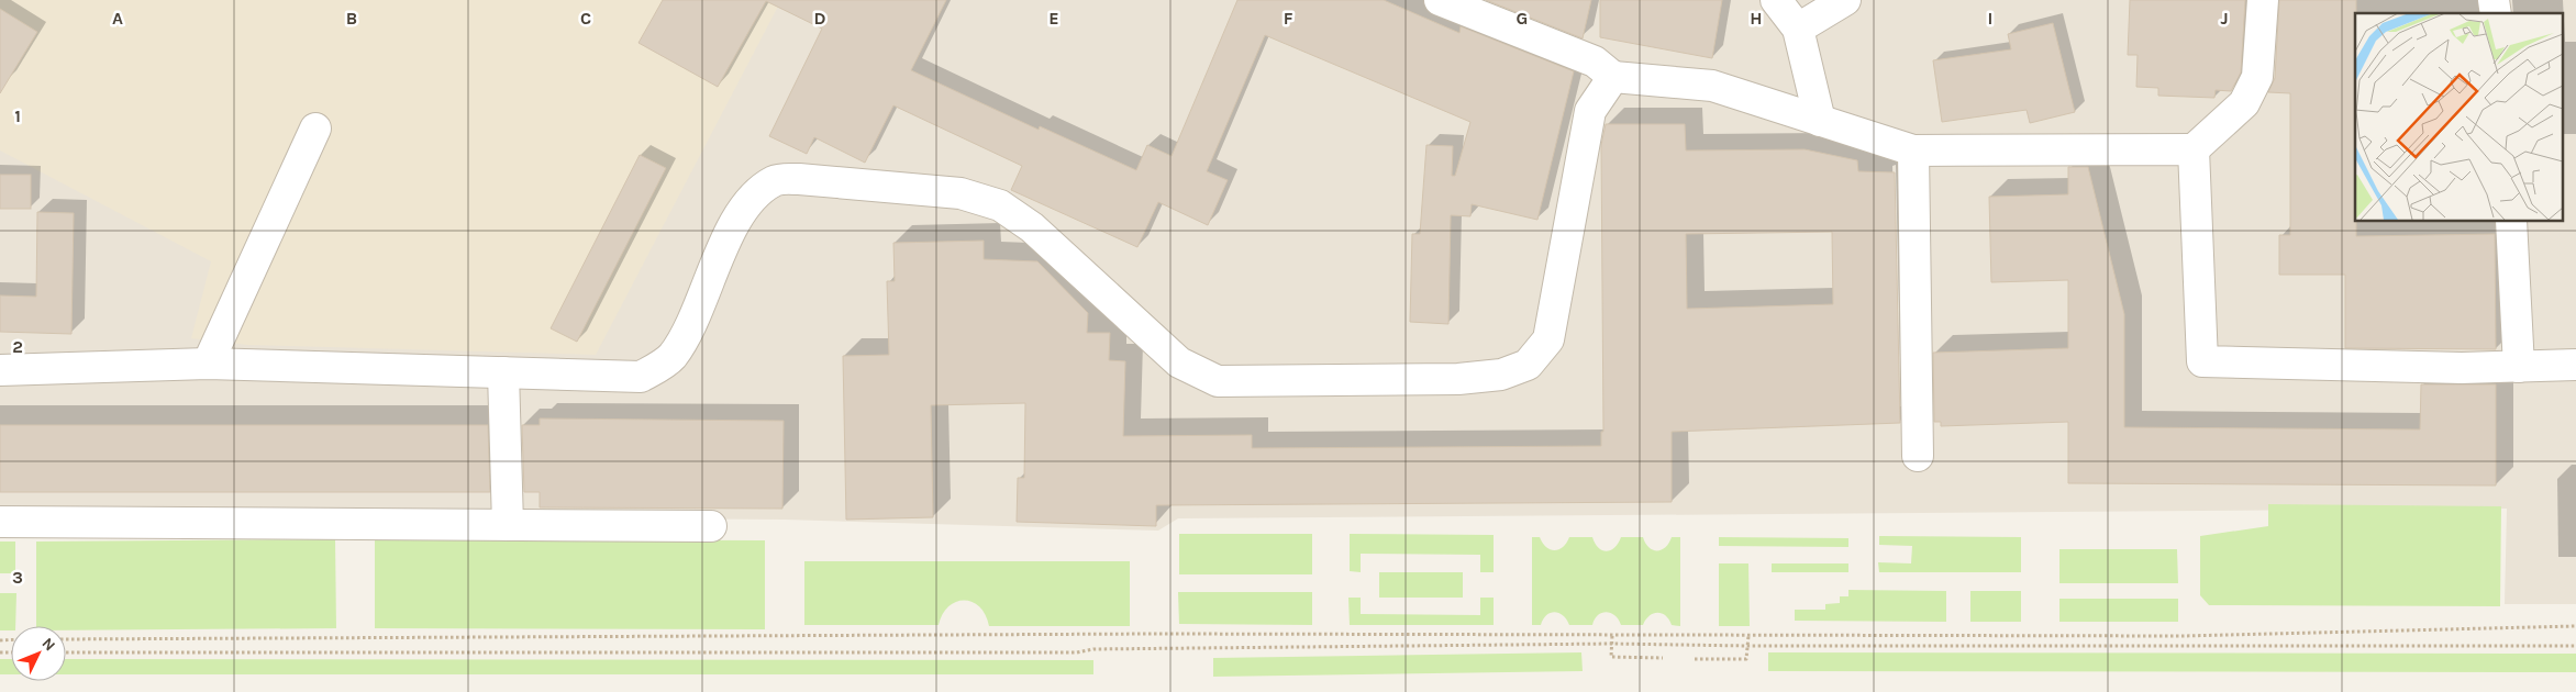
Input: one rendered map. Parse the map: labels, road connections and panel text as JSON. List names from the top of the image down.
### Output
{
  "north": "top right",
  "grid": {
    "columns": [
      "A",
      "B",
      "C",
      "D",
      "E",
      "F",
      "G",
      "H",
      "I",
      "J"
    ],
    "rows": ["1", "2", "3"]
  }
}
